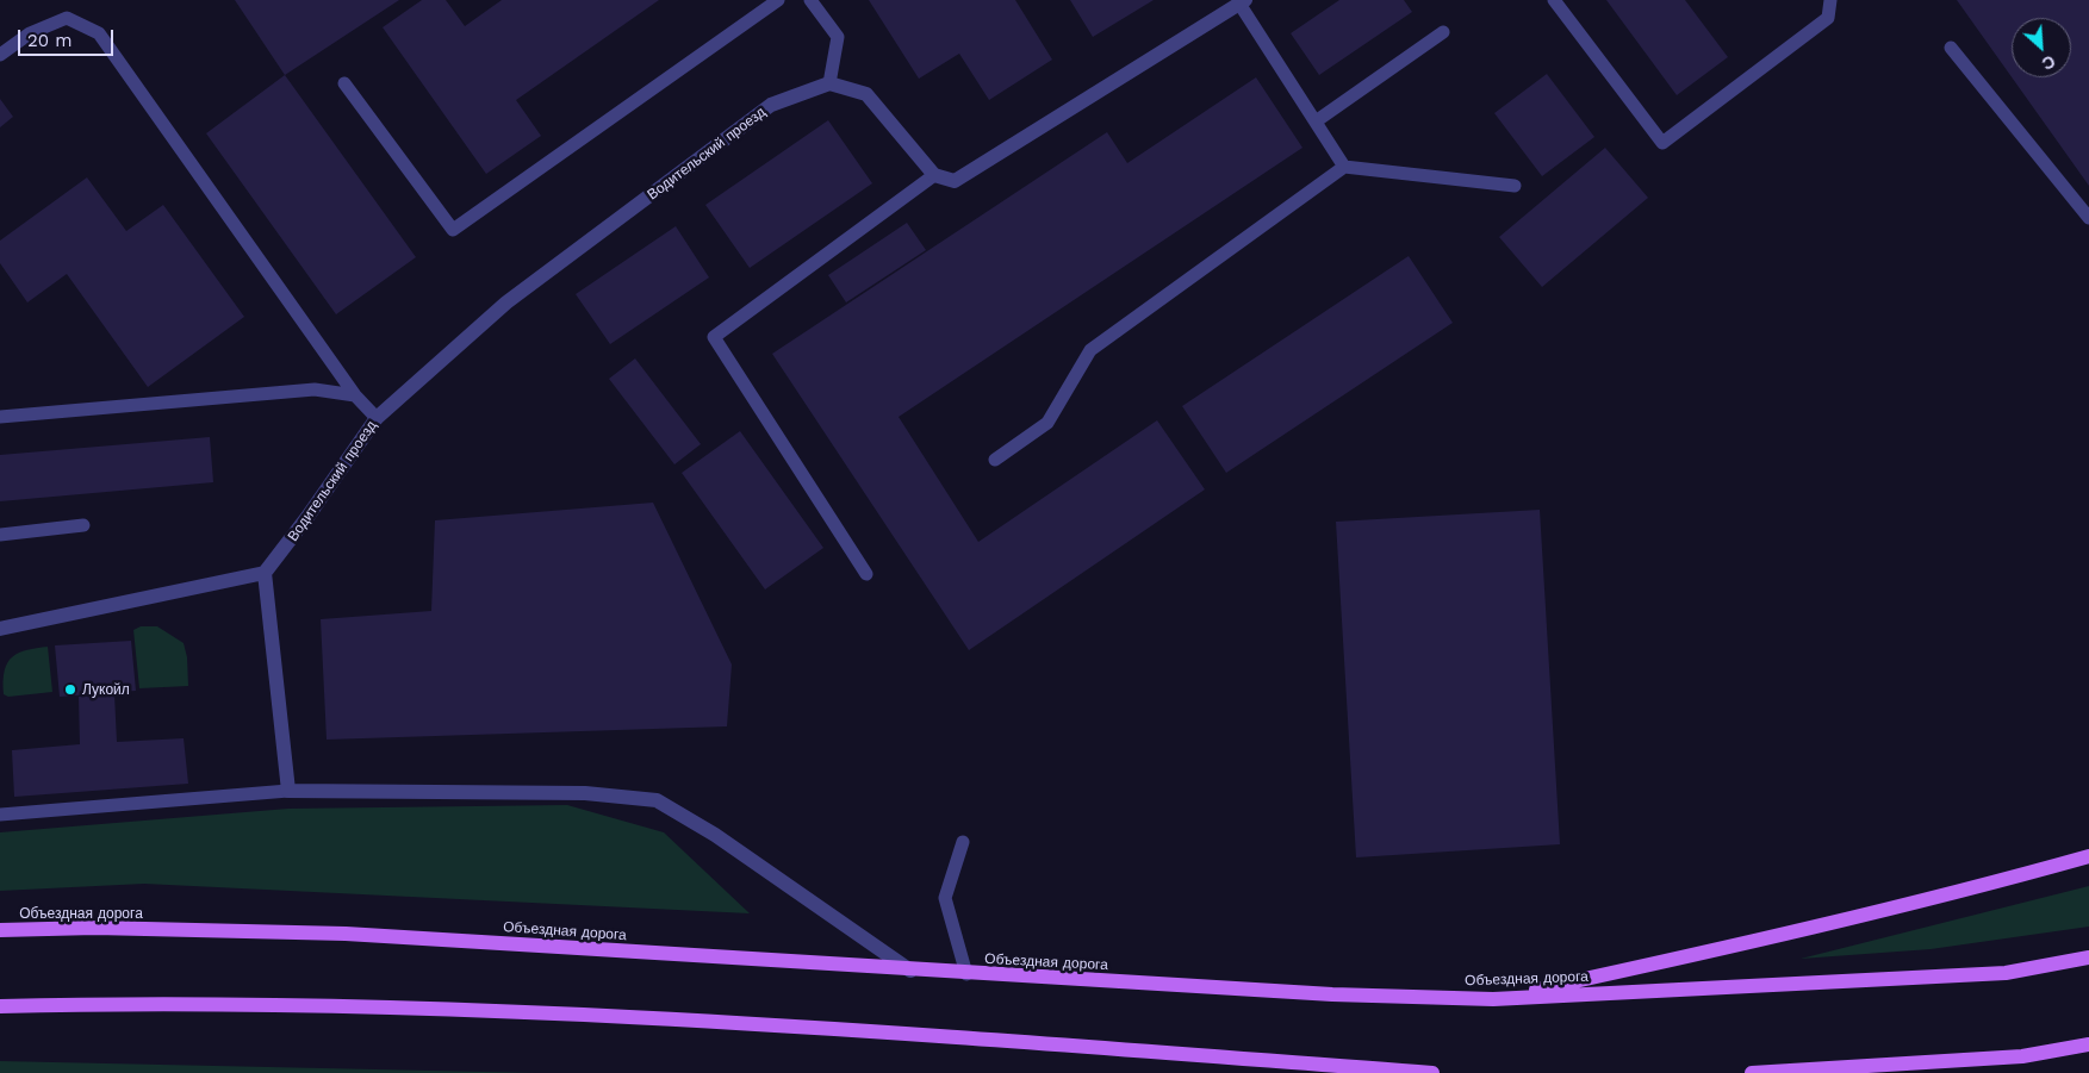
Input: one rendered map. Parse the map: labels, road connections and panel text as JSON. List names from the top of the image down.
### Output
{
  "streets": {
    "main road": ["Объездная дорога"],
    "street": ["Водительский проезд"]
  },
  "places": ["Лукойл"],
  "scale_bar": "20 m",
  "north": "bottom right"
}
